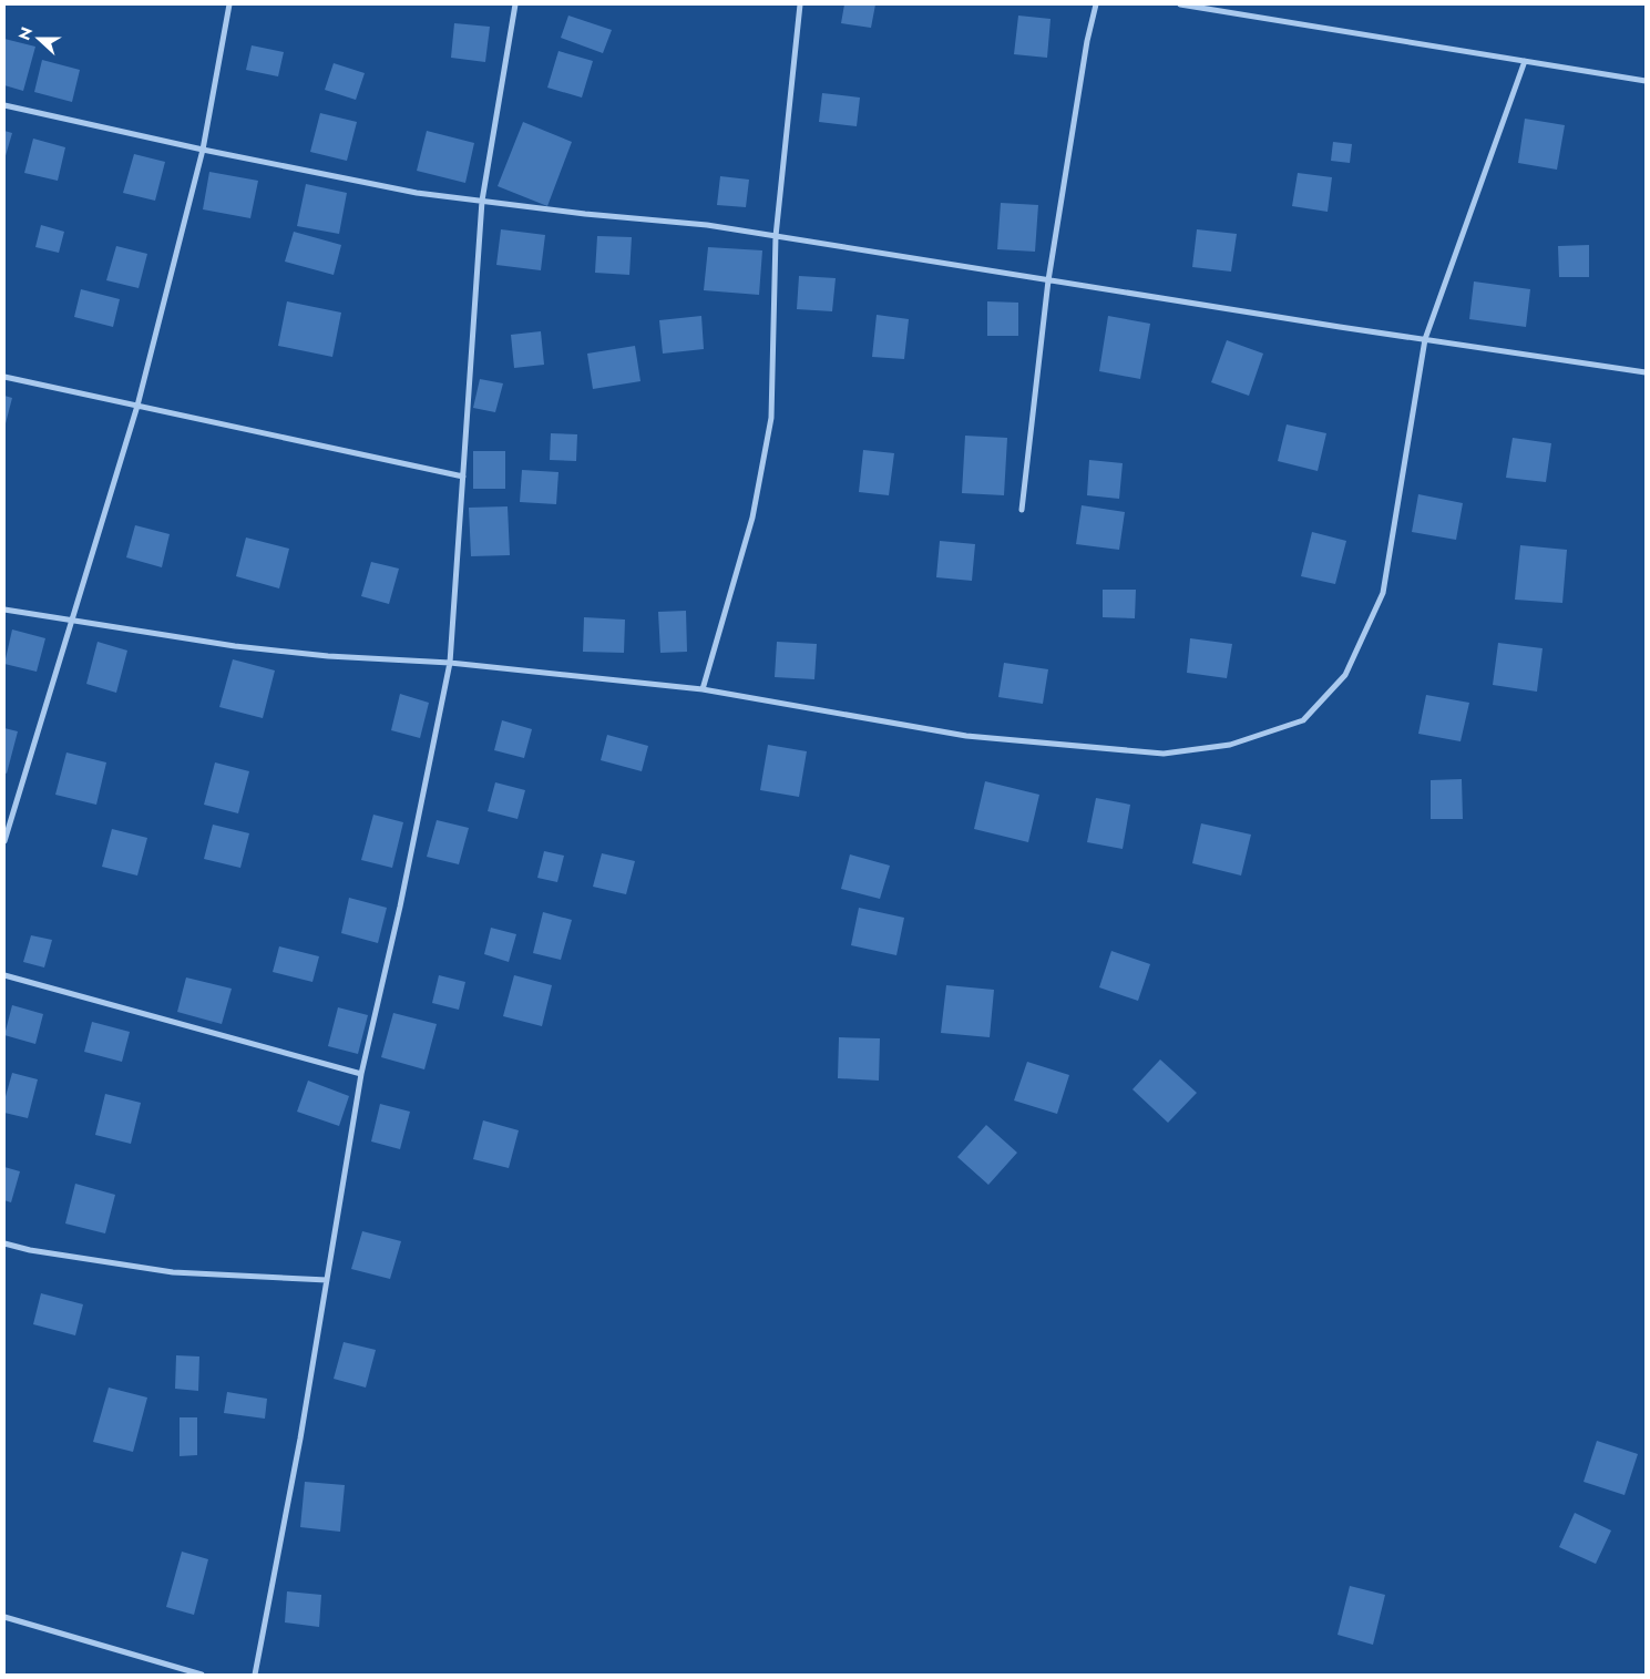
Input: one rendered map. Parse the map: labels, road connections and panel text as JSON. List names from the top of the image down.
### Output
{
  "north": "left"
}
